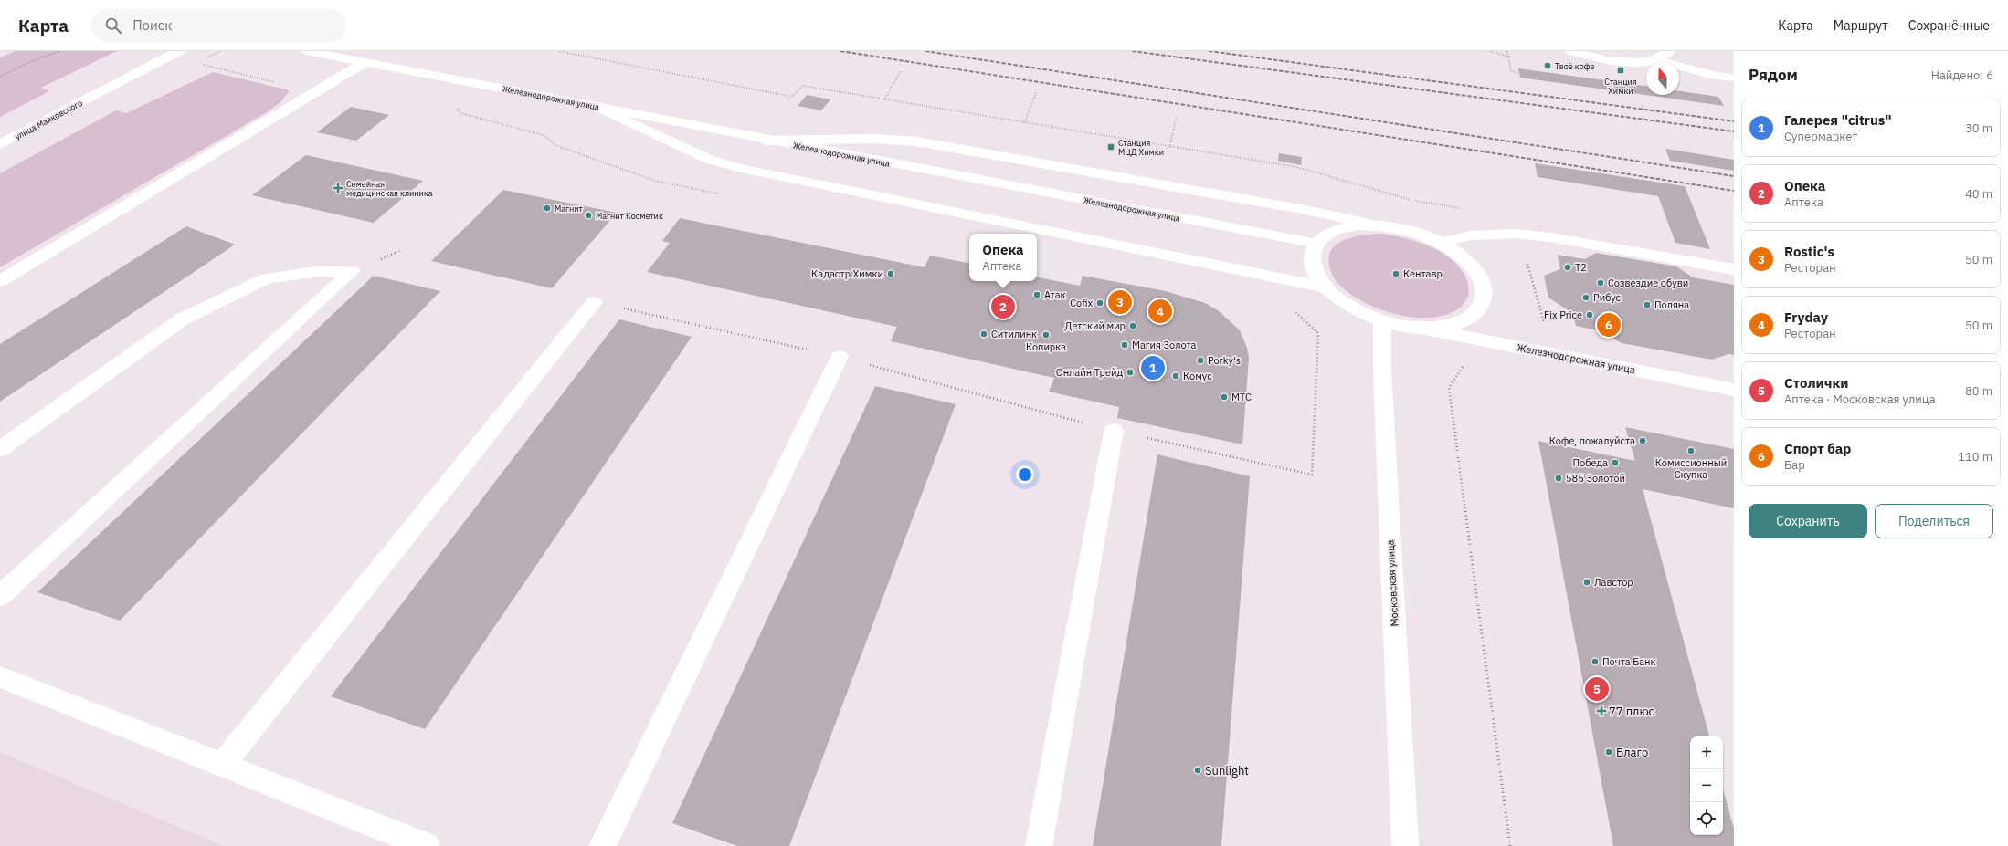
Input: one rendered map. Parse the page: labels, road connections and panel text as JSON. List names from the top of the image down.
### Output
{
  "streets": {
    "street": ["Железнодорожная улица", "улица Маяковского", "Московская улица"]
  },
  "crossings": [
    ["Железнодорожная улица", "Московская улица"]
  ],
  "places": {
    "other": [
      "Твоё кофе",
      "Магнит",
      "Магнит Косметик",
      "T2",
      "Кадастр Химки",
      "Кентавр",
      "Созвездие обуви",
      "Атак",
      "Рибус",
      "Cofix",
      "Поляна",
      "Fix Price",
      "Детский мир",
      "Ситилинк",
      "Копирка",
      "Магия Золота",
      "Porky's",
      "Онлайн Трейд",
      "Комус",
      "МТС",
      "Кофе, пожалуйста",
      "Комиссионный Скупка",
      "Победа",
      "585 Золотой",
      "Лавстор",
      "Почта Банк",
      "Благо",
      "Sunlight"
    ],
    "transit": ["Станция Химки", "Станция МЦД Химки"],
    "health": ["Семейная медицинская клиника", "77 плюс"]
  },
  "north": "top",
  "page": {
    "header": "Карта",
    "search": "Поиск",
    "nav": ["Карта", "Маршрут", "Сохранённые"],
    "heading": ["Рядом", "Найдено: 6"],
    "list": [
      {
        "mark": "1",
        "name": "Галерея \"citrus\"",
        "note": "Супермаркет",
        "value": "30 m"
      },
      {
        "mark": "2",
        "name": "Опека",
        "note": "Аптека",
        "value": "40 m"
      },
      {
        "mark": "3",
        "name": "Rostic's",
        "note": "Ресторан",
        "value": "50 m"
      },
      {
        "mark": "4",
        "name": "Fryday",
        "note": "Ресторан",
        "value": "50 m"
      },
      {
        "mark": "5",
        "name": "Столички",
        "note": "Аптека · Московская улица",
        "value": "80 m"
      },
      {
        "mark": "6",
        "name": "Спорт бар",
        "note": "Бар",
        "value": "110 m"
      }
    ],
    "popup": ["Опека", "Аптека"],
    "pins": [
      "3",
      "2",
      "4",
      "6",
      "1",
      "5"
    ],
    "buttons": ["Сохранить", "Поделиться"],
    "map_buttons": ["+", "−"]
  }
}
